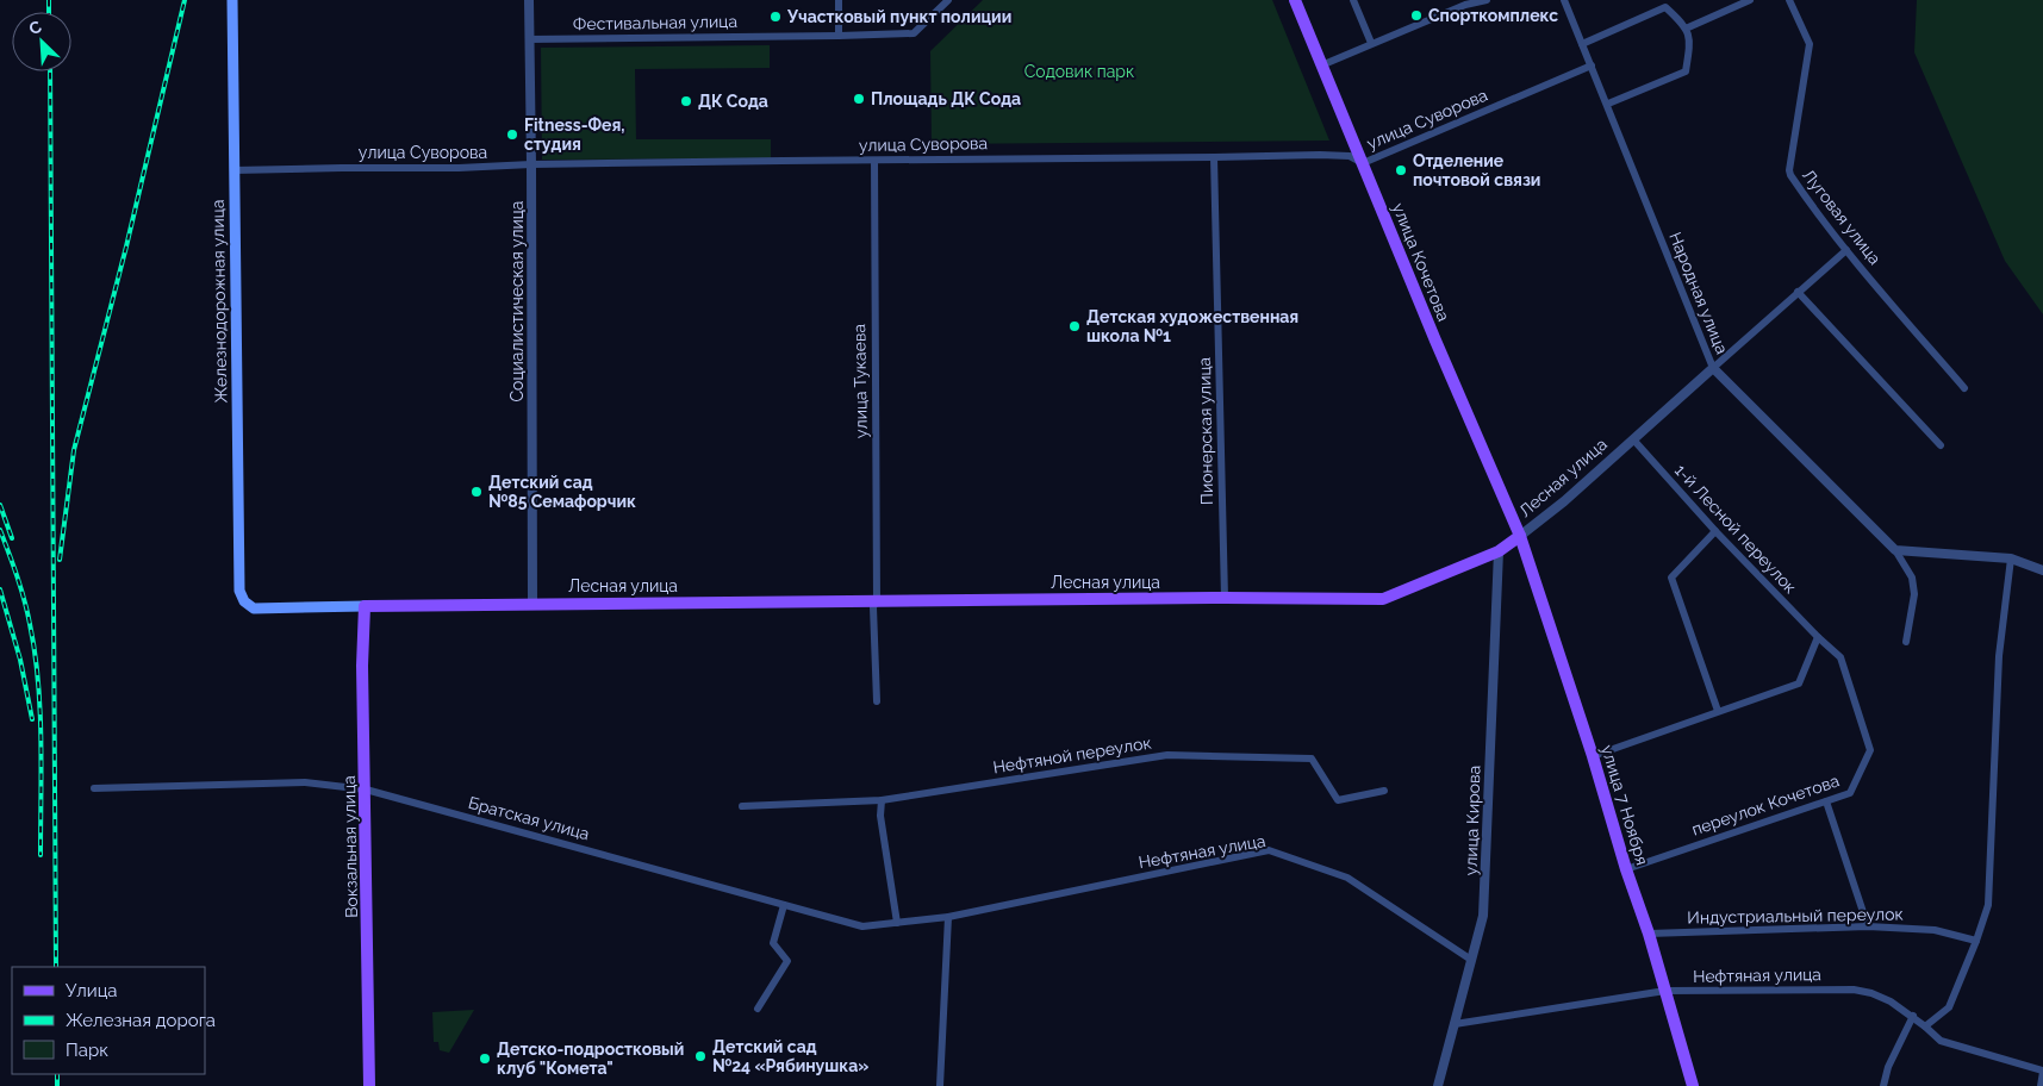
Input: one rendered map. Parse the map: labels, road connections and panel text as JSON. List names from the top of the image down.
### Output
{
  "streets": {
    "main road": [
      "улица Кочетова",
      "Железнодорожная улица",
      "Лесная улица",
      "улица 7 Ноября",
      "Вокзальная улица"
    ],
    "street": [
      "Фестивальная улица",
      "улица Суворова",
      "Луговая улица",
      "Народная улица",
      "Социалистическая улица",
      "улица Тукаева",
      "Пионерская улица",
      "1-й Лесной переулок",
      "Нефтяной переулок",
      "переулок Кочетова",
      "Братская улица",
      "улица Кирова",
      "Нефтяная улица",
      "Индустриальный переулок"
    ]
  },
  "crossings": [
    ["Фестивальная улица", "Социалистическая улица"],
    ["улица Суворова", "улица Кочетова"],
    ["улица Суворова", "Народная улица"],
    ["улица Суворова", "Железнодорожная улица"],
    ["улица Суворова", "Социалистическая улица"],
    ["улица Суворова", "улица Тукаева"],
    ["улица Суворова", "Пионерская улица"],
    ["Луговая улица", "Лесная улица"],
    ["улица Кочетова", "Лесная улица"],
    ["улица Кочетова", "улица 7 Ноября"],
    ["Народная улица", "Лесная улица"],
    ["Железнодорожная улица", "Лесная улица"],
    ["Социалистическая улица", "Лесная улица"],
    ["улица Тукаева", "Лесная улица"],
    ["Пионерская улица", "Лесная улица"],
    ["Лесная улица", "1-й Лесной переулок"],
    ["Лесная улица", "улица 7 Ноября"],
    ["Лесная улица", "улица Кирова"],
    ["Лесная улица", "Вокзальная улица"],
    ["1-й Лесной переулок", "переулок Кочетова"],
    ["улица 7 Ноября", "переулок Кочетова"],
    ["улица 7 Ноября", "Нефтяная улица"],
    ["улица 7 Ноября", "Индустриальный переулок"],
    ["Братская улица", "Вокзальная улица"],
    ["Братская улица", "Нефтяная улица"],
    ["улица Кирова", "Нефтяная улица"]
  ],
  "parks": ["Содовик парк"],
  "places": [
    "Спорткомплекс",
    "Участковый пункт полиции",
    "Площадь ДК Сода",
    "ДК Сода",
    "Fitness-Фея, студия",
    "Отделение почтовой связи",
    "Детская художественная школа №1",
    "Детский сад №85 Семафорчик",
    "Детский сад №24 «Рябинушка»",
    "Детско-подростковый клуб \"Комета\""
  ],
  "legend": ["Улица", "Железная дорога", "Парк"],
  "north": "top left"
}
